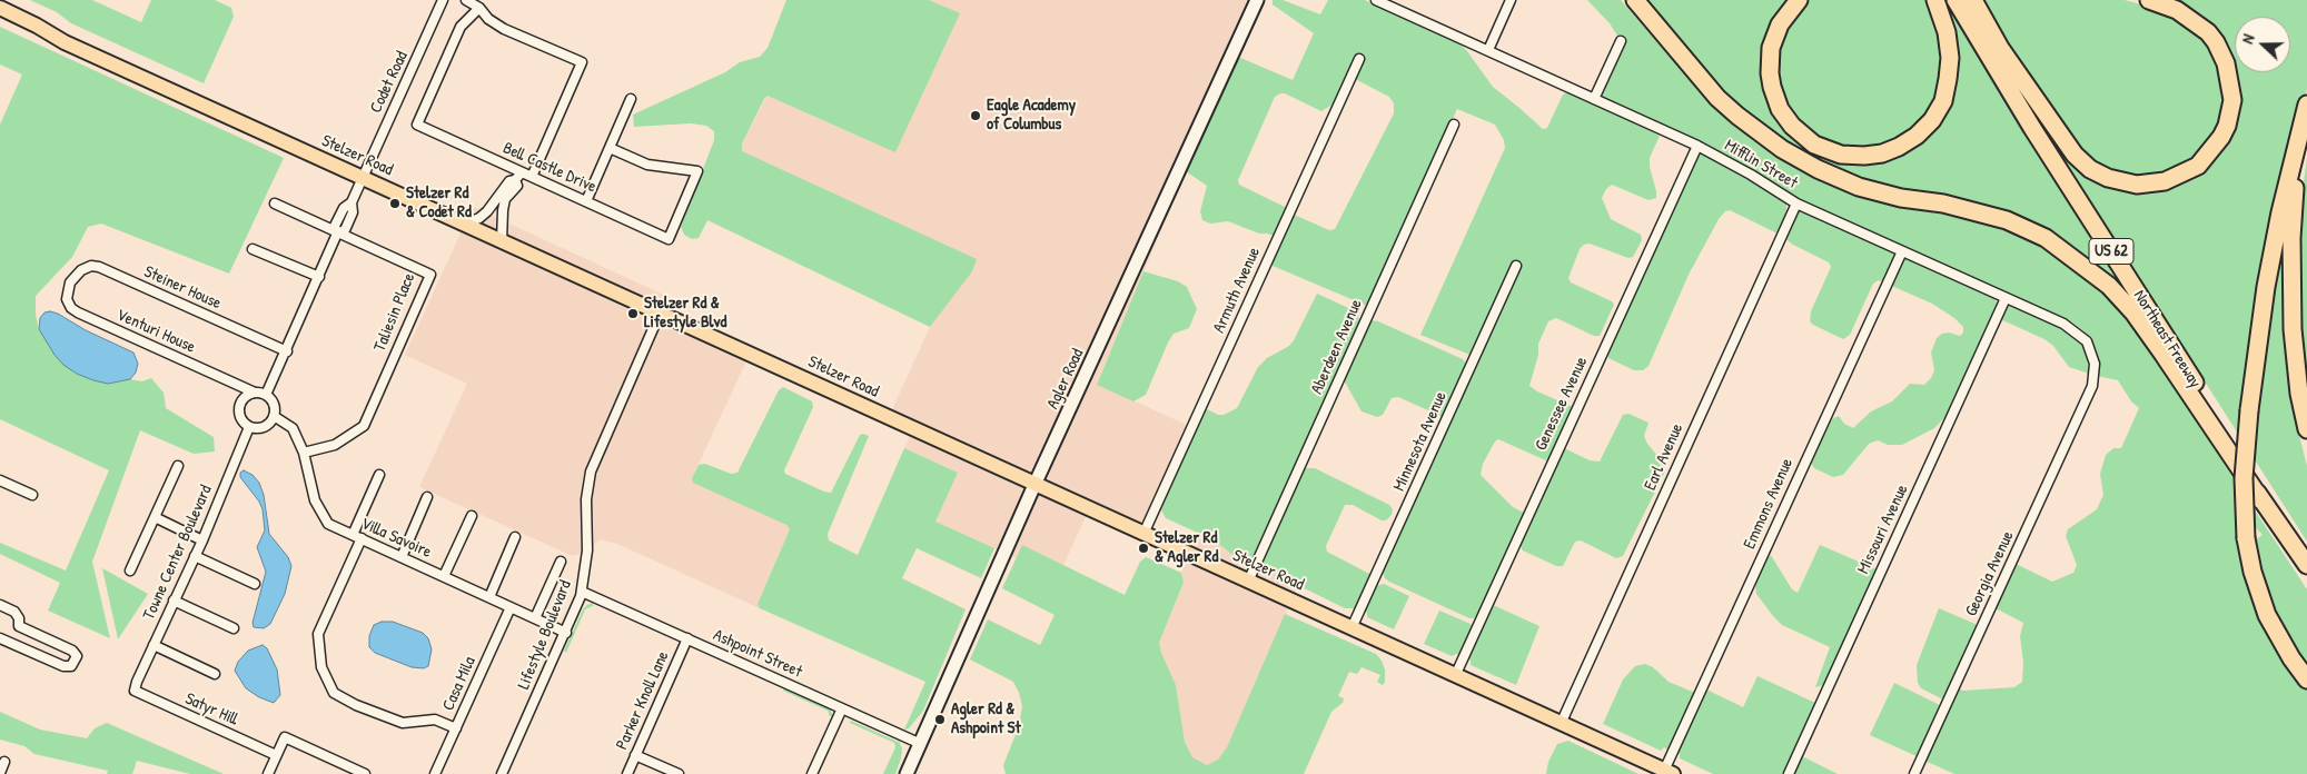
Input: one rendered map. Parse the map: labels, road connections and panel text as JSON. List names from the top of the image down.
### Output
{
  "streets": {
    "highway": ["US 62", "Northeast Freeway"],
    "main road": ["Stelzer Road", "Agler Road"],
    "street": [
      "Codet Road",
      "Mifflin Street",
      "Bell Castle Drive",
      "Steiner House",
      "Armuth Avenue",
      "Taliesin Place",
      "Venturi House",
      "Aberdeen Avenue",
      "Genessee Avenue",
      "Minnesota Avenue",
      "Earl Avenue",
      "Emmons Avenue",
      "Missouri Avenue",
      "Villa Savoire",
      "Towne Center Boulevard",
      "Georgia Avenue",
      "Lifestyle Boulevard",
      "Ashpoint Street",
      "Casa Mila",
      "Parker Knoll Lane",
      "Satyr Hill"
    ]
  },
  "crossings": [
    ["Codet Road", "Stelzer Road"],
    ["Stelzer Road", "Armuth Avenue"],
    ["Stelzer Road", "Aberdeen Avenue"],
    ["Stelzer Road", "Agler Road"],
    ["Stelzer Road", "Genessee Avenue"],
    ["Stelzer Road", "Minnesota Avenue"],
    ["Stelzer Road", "Earl Avenue"],
    ["Stelzer Road", "Emmons Avenue"],
    ["Stelzer Road", "Lifestyle Boulevard"],
    ["Mifflin Street", "Genessee Avenue"],
    ["Mifflin Street", "Earl Avenue"],
    ["Mifflin Street", "Emmons Avenue"],
    ["Mifflin Street", "Missouri Avenue"],
    ["Mifflin Street", "Georgia Avenue"],
    ["Steiner House", "Venturi House"],
    ["Taliesin Place", "Villa Savoire"],
    ["Venturi House", "Villa Savoire"],
    ["Venturi House", "Towne Center Boulevard"],
    ["Agler Road", "Ashpoint Street"],
    ["Villa Savoire", "Towne Center Boulevard"],
    ["Villa Savoire", "Lifestyle Boulevard"],
    ["Villa Savoire", "Casa Mila"],
    ["Towne Center Boulevard", "Satyr Hill"],
    ["Lifestyle Boulevard", "Ashpoint Street"],
    ["Ashpoint Street", "Parker Knoll Lane"]
  ],
  "places": [
    "Eagle Academy of Columbus",
    "Stelzer Rd & Codet Rd",
    "Stelzer Rd & Lifestyle Blvd",
    "Stelzer Rd & Agler Rd",
    "Agler Rd & Ashpoint St"
  ],
  "north": "left"
}
